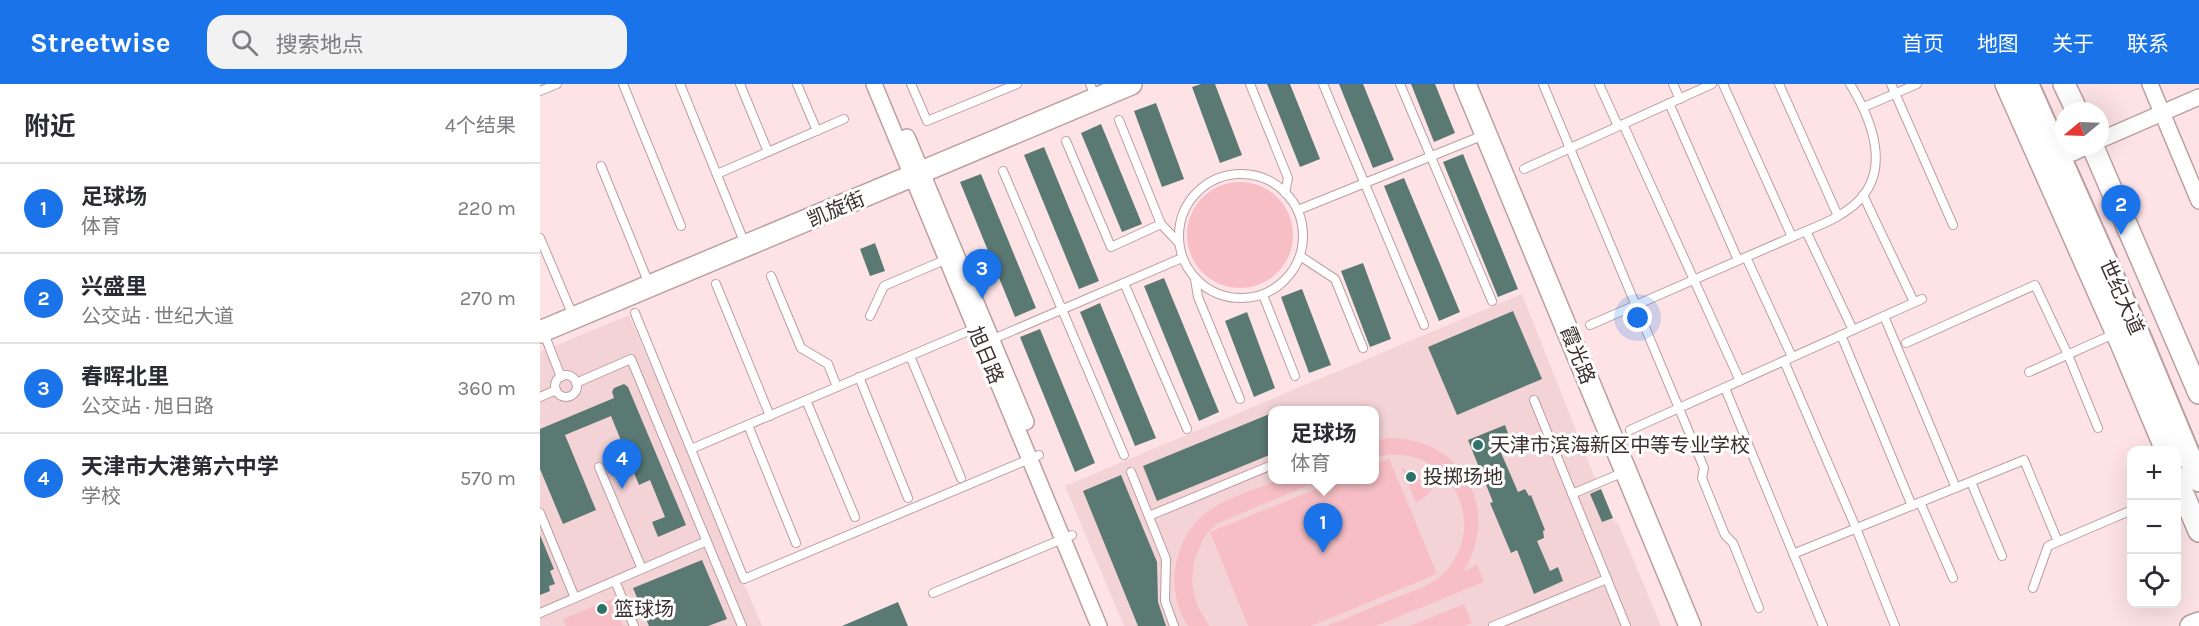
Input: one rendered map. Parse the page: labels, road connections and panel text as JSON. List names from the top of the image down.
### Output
{
  "streets": {
    "main road": ["世纪大道"],
    "street": ["凯旋街", "旭日路", "霞光路"]
  },
  "crossings": [
    ["凯旋街", "旭日路"]
  ],
  "places": ["天津市滨海新区中等专业学校", "投掷场地", "篮球场"],
  "north": "left",
  "page": {
    "header": "Streetwise",
    "search": "搜索地点",
    "nav": [
      "首页",
      "地图",
      "关于",
      "联系"
    ],
    "heading": ["附近", "4个结果"],
    "list": [
      {
        "mark": "1",
        "name": "足球场",
        "note": "体育",
        "value": "220 m"
      },
      {
        "mark": "2",
        "name": "兴盛里",
        "note": "公交站 · 世纪大道",
        "value": "270 m"
      },
      {
        "mark": "3",
        "name": "春晖北里",
        "note": "公交站 · 旭日路",
        "value": "360 m"
      },
      {
        "mark": "4",
        "name": "天津市大港第六中学",
        "note": "学校",
        "value": "570 m"
      }
    ],
    "pins": [
      "2",
      "3",
      "4",
      "1"
    ],
    "popup": ["足球场", "体育"],
    "map_buttons": ["+", "−"]
  }
}
